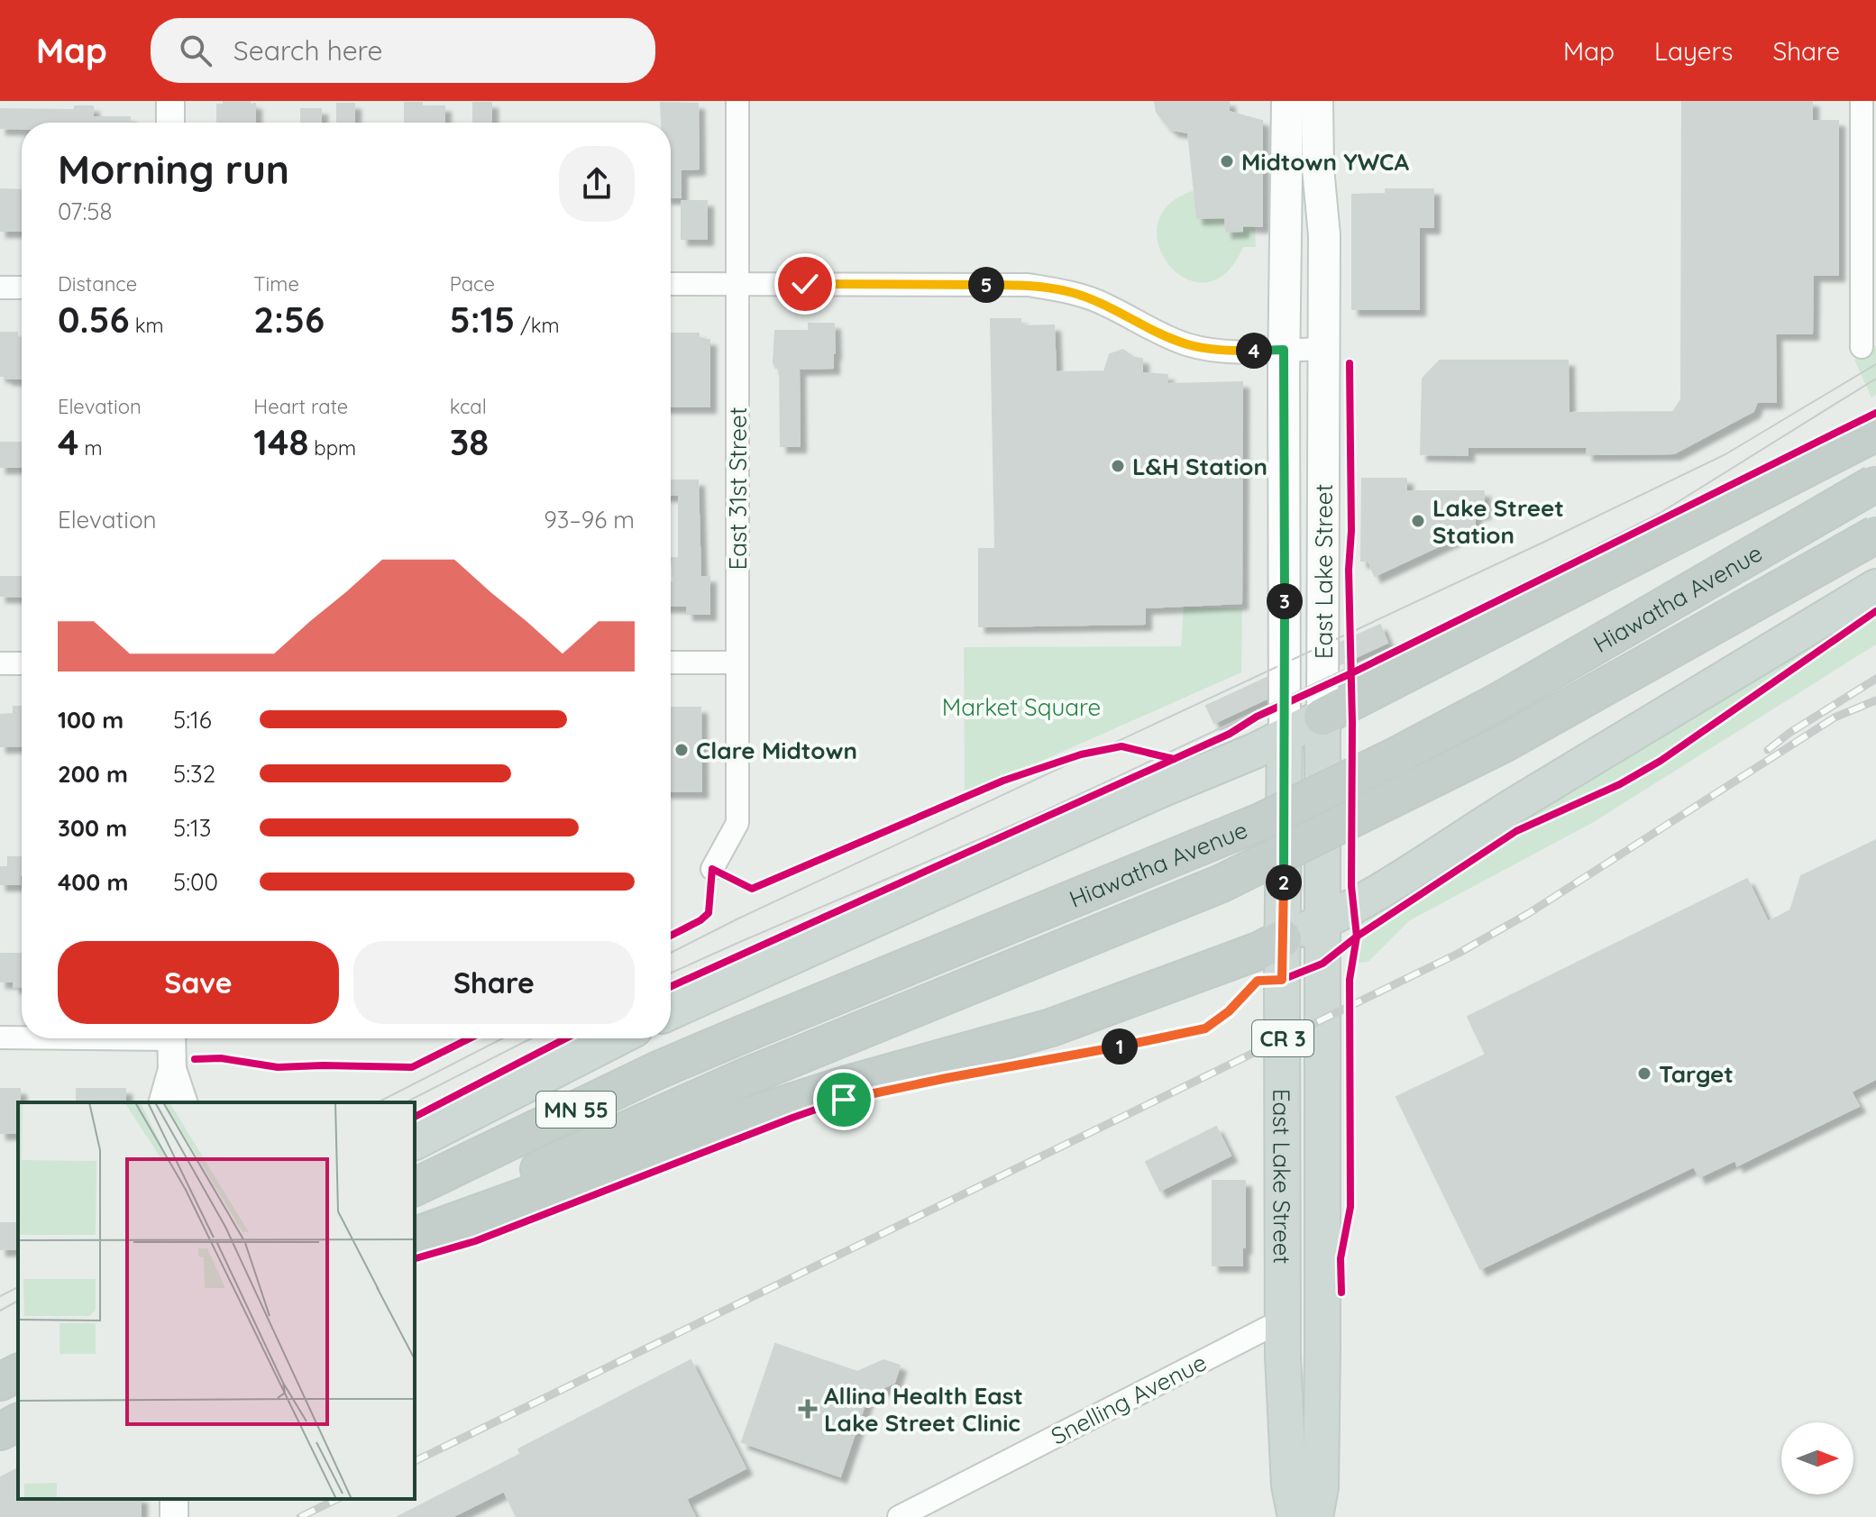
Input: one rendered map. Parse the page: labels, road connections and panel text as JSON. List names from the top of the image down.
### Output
{
  "streets": {
    "highway": ["Hiawatha Avenue", "MN 55"],
    "main road": ["East Lake Street", "CR 3"],
    "street": ["East 31st Street", "Snelling Avenue"]
  },
  "crossings": [
    ["East Lake Street", "Snelling Avenue"]
  ],
  "parks": ["Market Square"],
  "places": {
    "other": [
      "Midtown YWCA",
      "L&H Station",
      "Lake Street Station",
      "Clare Midtown",
      "Target"
    ],
    "health": ["Allina Health East Lake Street Clinic"]
  },
  "north": "right",
  "page": {
    "header": "Map",
    "search": "Search here",
    "nav": ["Map", "Layers", "Share"],
    "heading": ["Morning run", "07:58"],
    "stats": [
      ["Distance", "0.56 km"],
      ["Time", "2:56"],
      ["Pace", "5:15 /km"],
      ["Elevation", "4 m"],
      ["Heart rate", "148 bpm"],
      ["kcal", "38"]
    ],
    "pins": [
      "5",
      "4",
      "3",
      "2",
      "1"
    ],
    "chart": ["Elevation", "93–96 m"],
    "list": [
      {
        "name": "100 m",
        "note": "5:16"
      },
      {
        "name": "200 m",
        "note": "5:32"
      },
      {
        "name": "300 m",
        "note": "5:13"
      },
      {
        "name": "400 m",
        "note": "5:00"
      }
    ],
    "buttons": ["Save", "Share"]
  }
}
